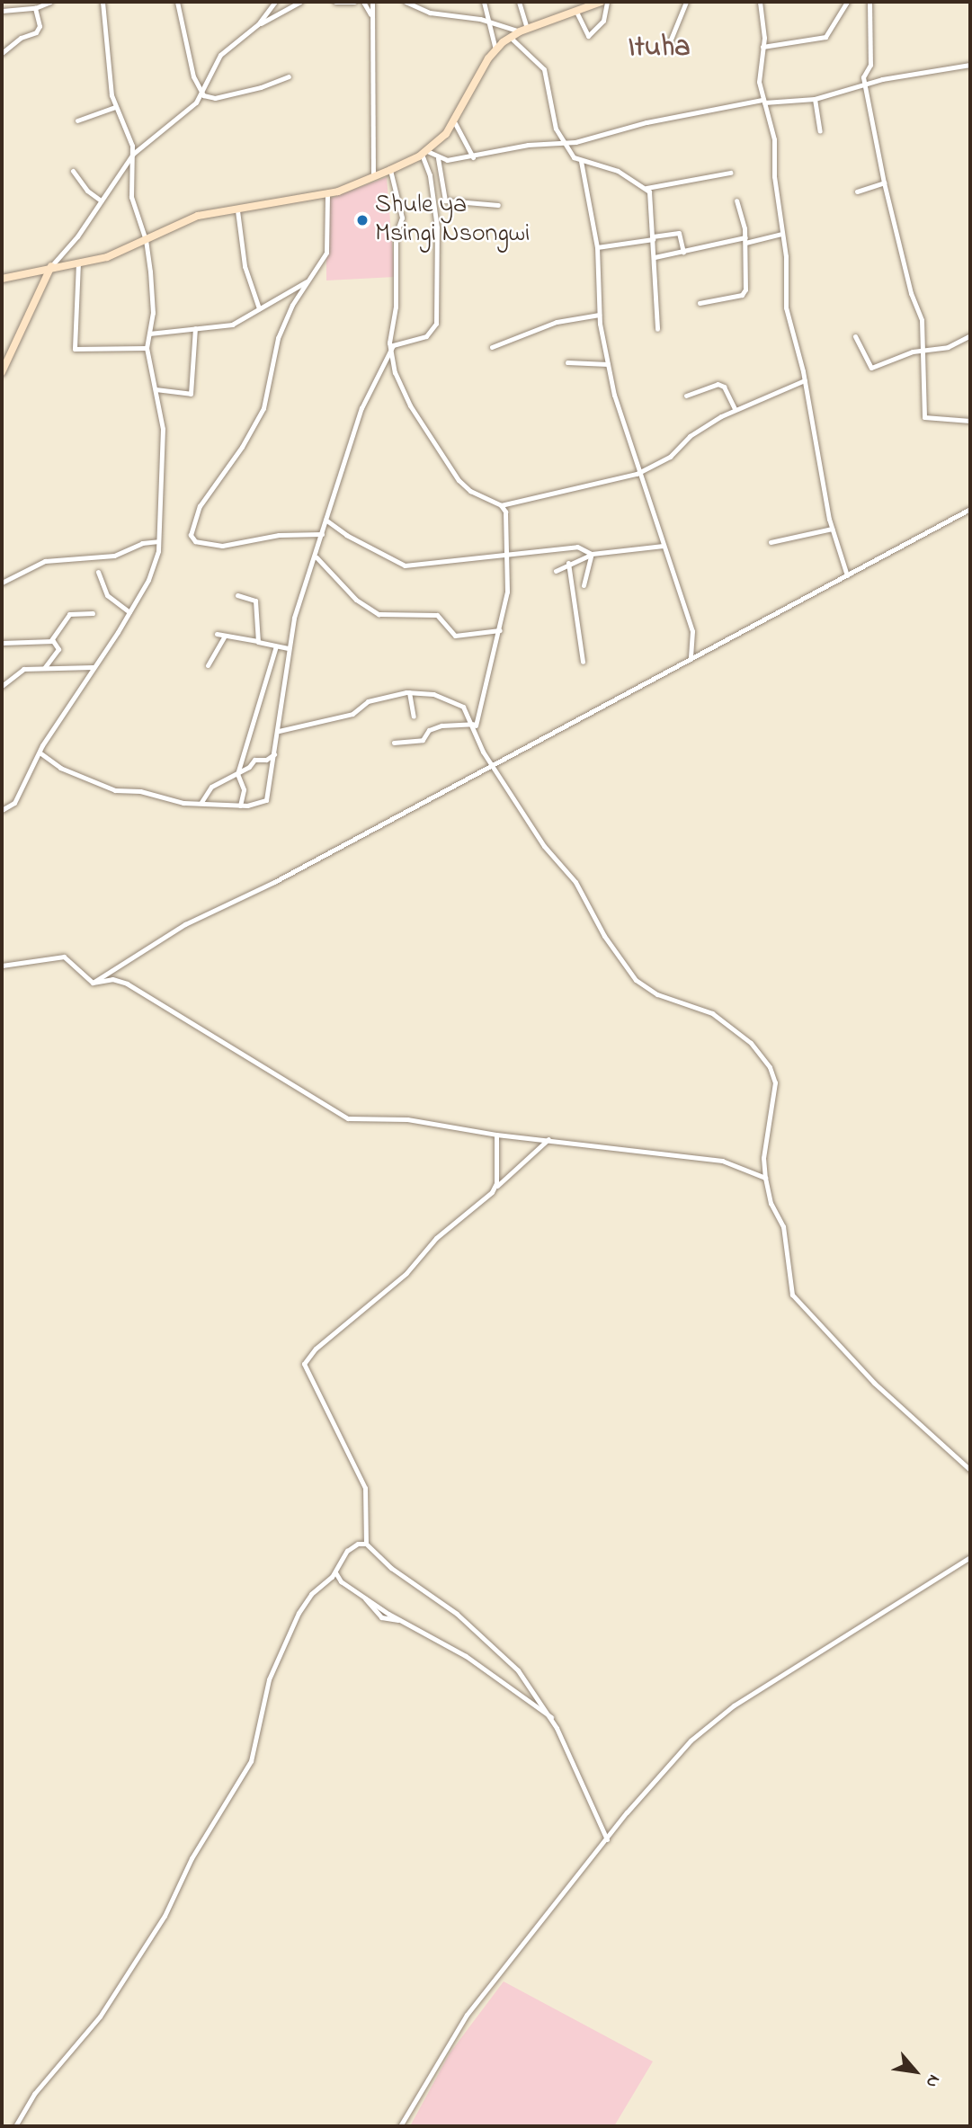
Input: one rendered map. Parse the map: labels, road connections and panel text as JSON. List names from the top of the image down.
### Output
{
  "districts": ["Ituha"],
  "places": ["Shule ya Msingi Nsongwi"],
  "north": "bottom right"
}
